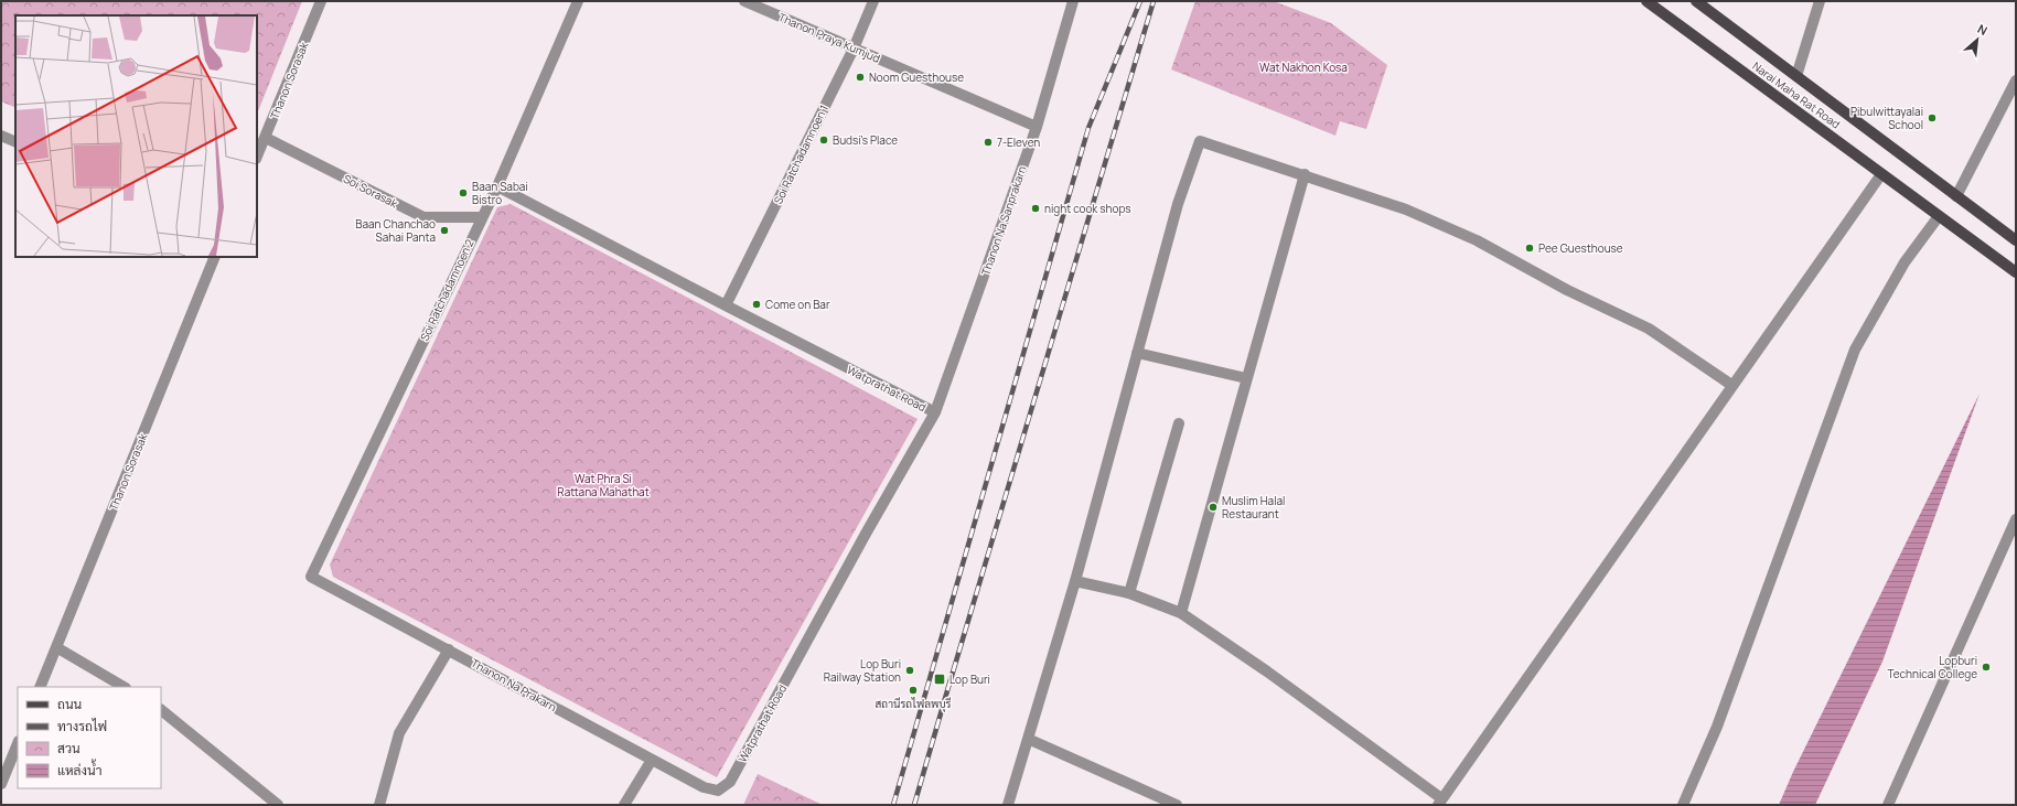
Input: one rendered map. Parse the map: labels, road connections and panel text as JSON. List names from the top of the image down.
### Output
{
  "streets": {
    "main road": ["Narai Maha Rat Road"],
    "street": [
      "Thanon Praya Kumjud",
      "Thanon Sorasak",
      "Soi Ratchadamnoen 1",
      "Soi Sorasak",
      "Thanon Na Sanprakarn",
      "Soi Ratchadamnoen 2",
      "Watprathat Road",
      "Thanon Na Prakarn"
    ]
  },
  "crossings": [
    ["Thanon Praya Kumjud", "Soi Ratchadamnoen 1"],
    ["Thanon Praya Kumjud", "Thanon Na Sanprakarn"],
    ["Thanon Sorasak", "Soi Sorasak"],
    ["Soi Ratchadamnoen 1", "Watprathat Road"],
    ["Soi Sorasak", "Soi Ratchadamnoen 2"],
    ["Thanon Na Sanprakarn", "Watprathat Road"],
    ["Soi Ratchadamnoen 2", "Watprathat Road"],
    ["Soi Ratchadamnoen 2", "Thanon Na Prakarn"],
    ["Watprathat Road", "Thanon Na Prakarn"]
  ],
  "parks": ["Wat Nakhon Kosa", "Wat Phra Si Rattana Mahathat"],
  "places": {
    "other": [
      "Noom Guesthouse",
      "Pibulwittayalai School",
      "Budsi's Place",
      "7-Eleven",
      "Baan Sabai Bistro",
      "night cook shops",
      "Baan Chanchao Sahai Panta",
      "Pee Guesthouse",
      "Come on Bar",
      "Muslim Halal Restaurant",
      "Lopburi Technical College",
      "Lop Buri Railway Station",
      "สถานีรถไฟลพบุรี"
    ],
    "transit": ["Lop Buri"]
  },
  "legend": [
    "ถนน",
    "ทางรถไฟ",
    "สวน",
    "แหล่งน้ำ"
  ],
  "north": "top right"
}
